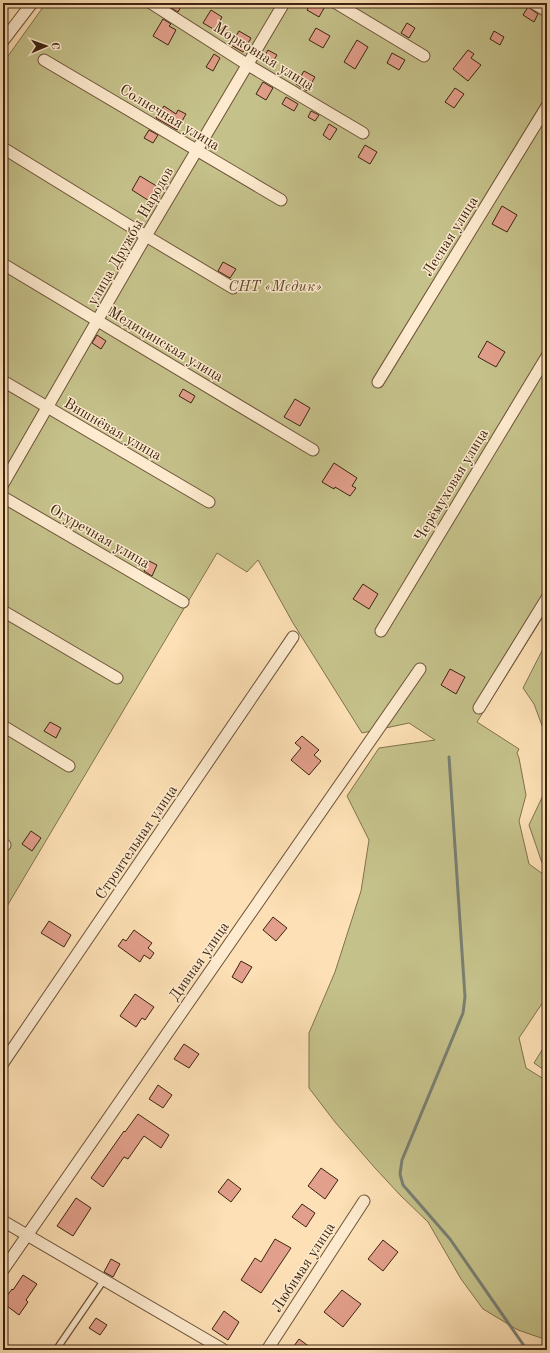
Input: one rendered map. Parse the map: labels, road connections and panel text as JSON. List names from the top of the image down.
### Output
{
  "streets": {
    "street": [
      "Морковная улица",
      "Солнечная улица",
      "улица Дружбы Народов",
      "Лесная улица",
      "Медицинская улица",
      "Вишнёвая улица",
      "Черёмуховая улица",
      "Огуречная улица",
      "Строительная улица",
      "Дивная улица",
      "Любимая улица"
    ]
  },
  "crossings": [
    ["Морковная улица", "улица Дружбы Народов"],
    ["Солнечная улица", "улица Дружбы Народов"],
    ["улица Дружбы Народов", "Медицинская улица"],
    ["улица Дружбы Народов", "Вишнёвая улица"]
  ],
  "parks": ["СНТ «Медик»"],
  "north": "right"
}
